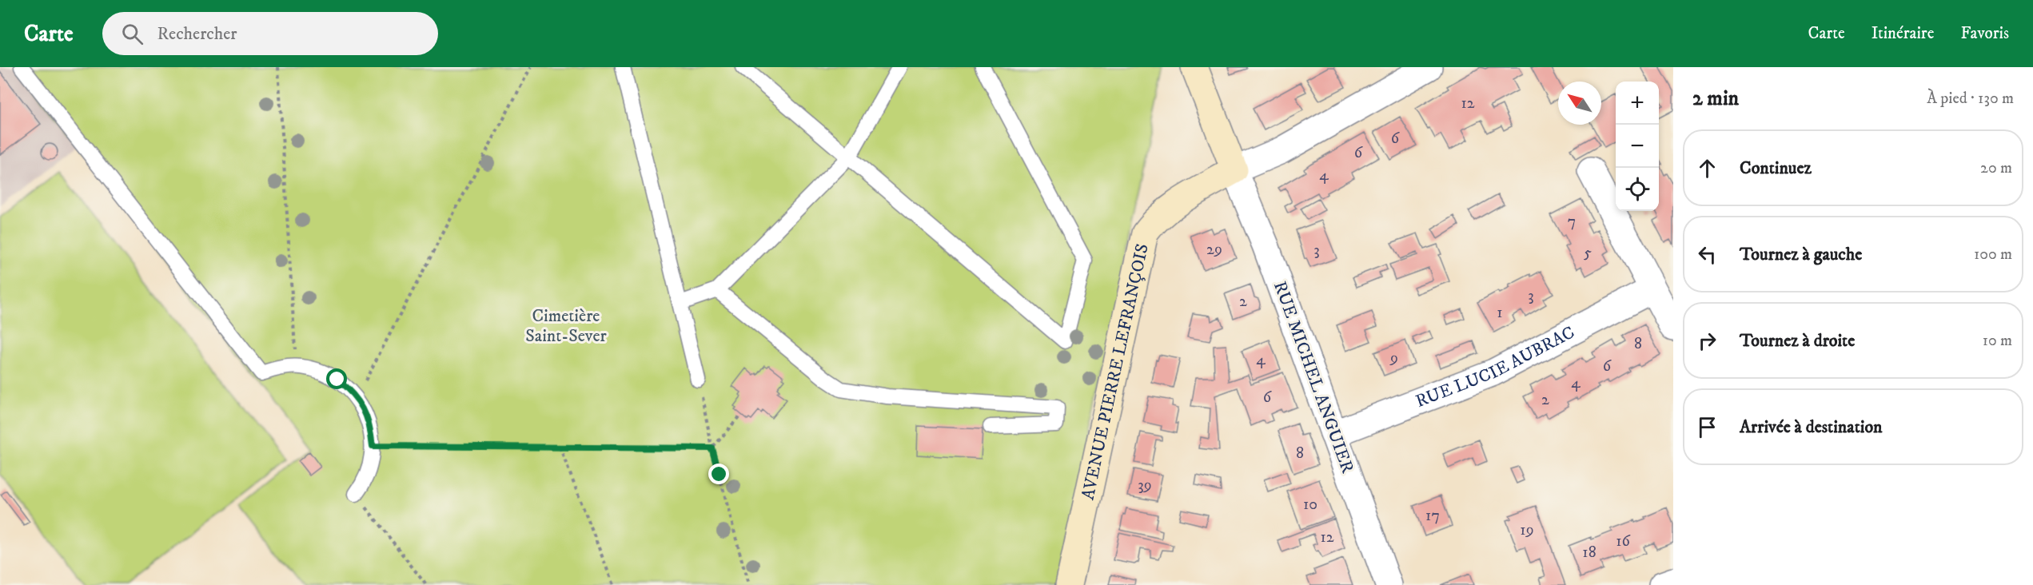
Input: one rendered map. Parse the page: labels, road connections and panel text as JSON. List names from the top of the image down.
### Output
{
  "streets": {
    "street": ["RUE LUCIE AUBRAC", "AVENUE PIERRE LEFRANÇOIS", "RUE MICHEL ANGUIER"]
  },
  "crossings": [
    ["RUE LUCIE AUBRAC", "RUE MICHEL ANGUIER"],
    ["AVENUE PIERRE LEFRANÇOIS", "RUE MICHEL ANGUIER"]
  ],
  "parks": ["Cimetière Saint-Sever"],
  "house_numbers": [
    "12",
    "6",
    "6",
    "4",
    "7",
    "29",
    "3",
    "5",
    "3",
    "2",
    "1",
    "8",
    "9",
    "4",
    "6",
    "4",
    "6",
    "2",
    "8",
    "39",
    "10",
    "17",
    "19",
    "12",
    "16",
    "18"
  ],
  "north": "top left",
  "page": {
    "header": "Carte",
    "search": "Rechercher",
    "nav": ["Carte", "Itinéraire", "Favoris"],
    "heading": ["2 min", "À pied · 130 m"],
    "map_buttons": ["+", "−"],
    "list": [
      ["Continuez", "20 m"],
      ["Tournez à gauche", "100 m"],
      ["Tournez à droite", "10 m"],
      "Arrivée à destination"
    ]
  }
}
